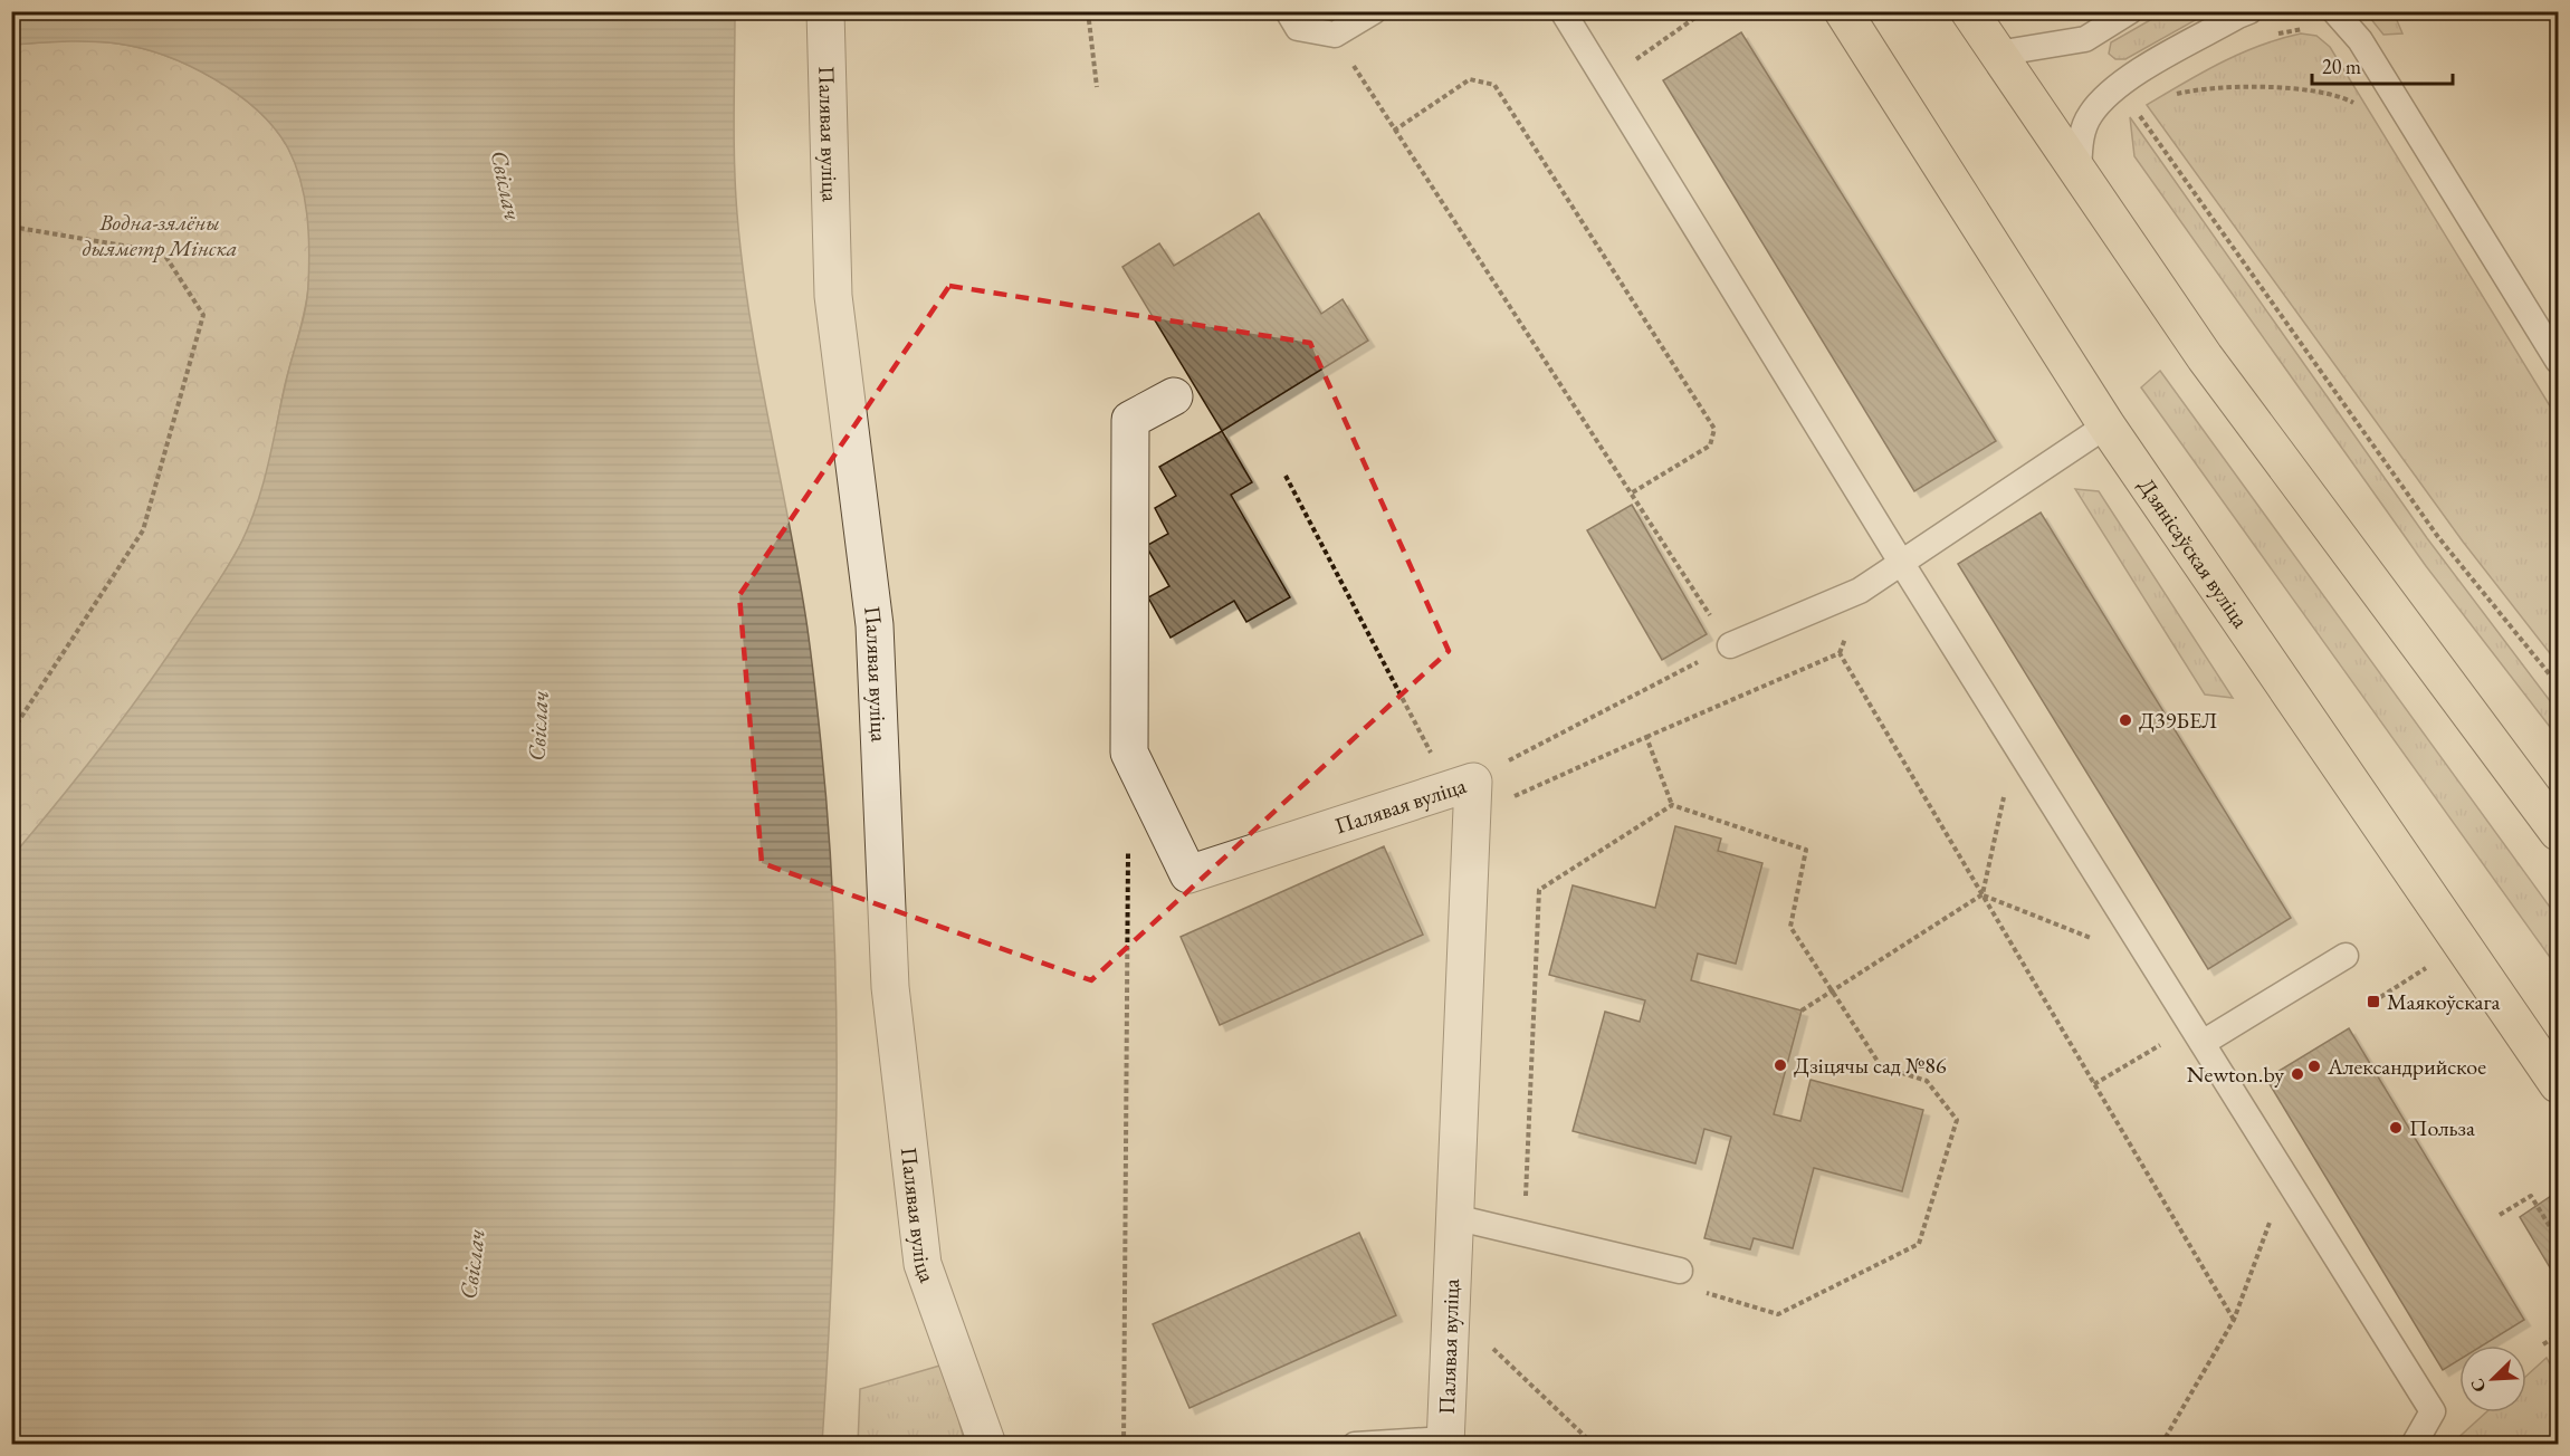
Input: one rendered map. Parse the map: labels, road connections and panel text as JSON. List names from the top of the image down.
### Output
{
  "streets": {
    "main road": ["Дзянісаўская вуліца"],
    "street": ["Палявая вуліца"]
  },
  "water": ["Свіслач"],
  "parks": ["Водна-зялёны дыяметр Мінска"],
  "places": {
    "other": [
      "Д39БЕЛ",
      "Дзіцячы сад №86",
      "Александрийское",
      "Newton.by",
      "Польза"
    ],
    "transit": ["Маякоўскага"]
  },
  "scale_bar": "20 m",
  "north": "bottom left"
}
